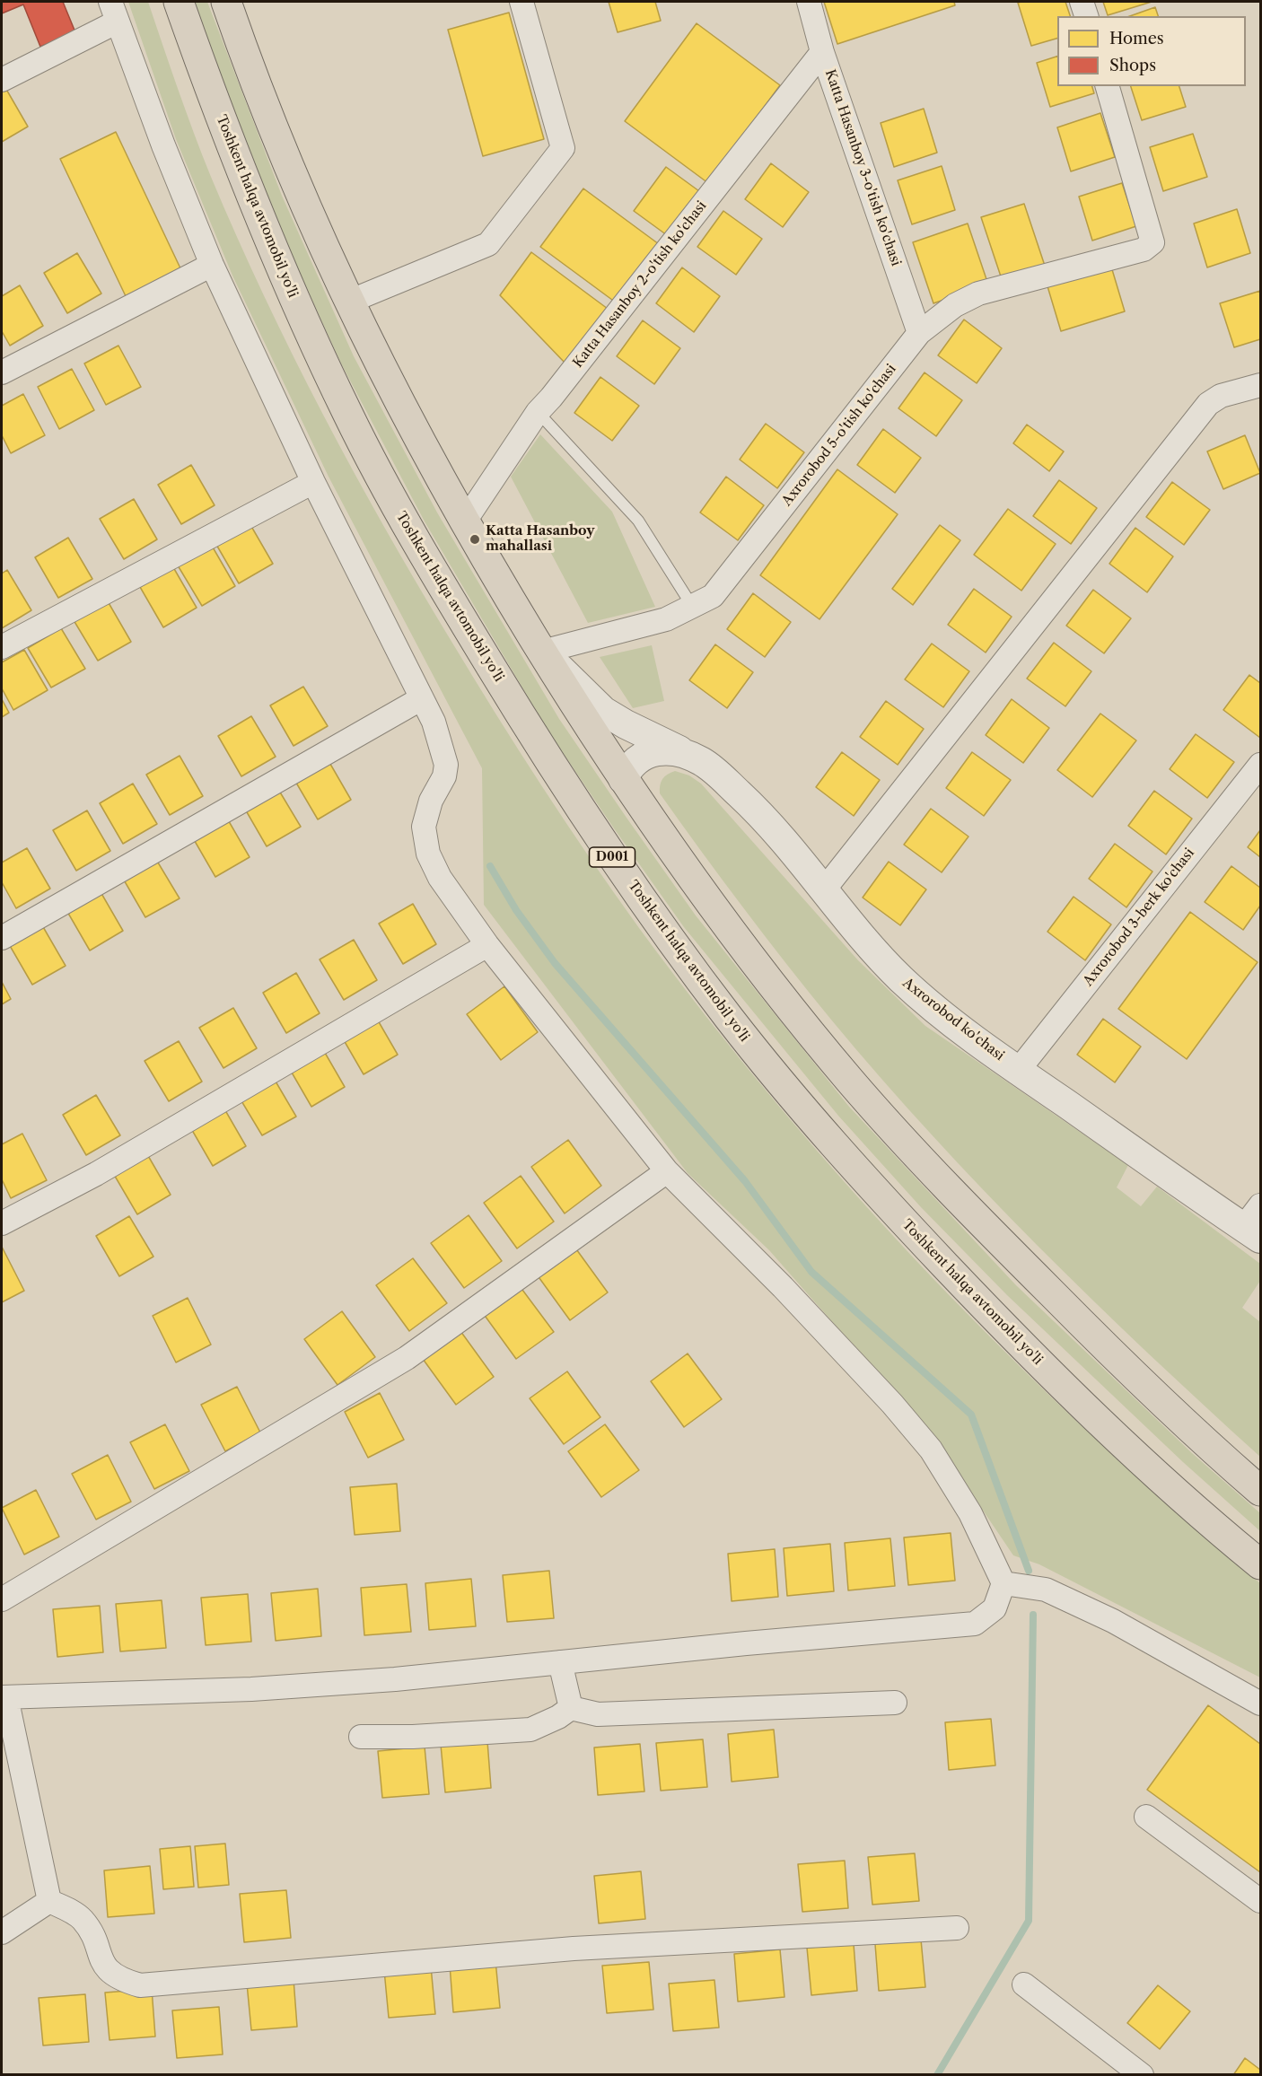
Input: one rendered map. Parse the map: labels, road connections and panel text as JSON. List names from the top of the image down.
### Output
{
  "streets": {
    "highway": ["Toshkent halqa avtomobil yo'li", "D001"],
    "street": [
      "Katta Hasanboy 3-o'tish ko'chasi",
      "Katta Hasanboy 2-o'tish ko'chasi",
      "Axrorobod 5-o'tish ko'chasi",
      "Axrorobod 3-berk ko'chasi",
      "Axrorobod ko'chasi"
    ]
  },
  "crossings": [
    ["Katta Hasanboy 3-o'tish ko'chasi", "Katta Hasanboy 2-o'tish ko'chasi"],
    ["Katta Hasanboy 3-o'tish ko'chasi", "Axrorobod 5-o'tish ko'chasi"],
    ["Axrorobod 5-o'tish ko'chasi", "Axrorobod ko'chasi"],
    ["Axrorobod 3-berk ko'chasi", "Axrorobod ko'chasi"]
  ],
  "places": ["Katta Hasanboy mahallasi"],
  "legend": ["Homes", "Shops"]
}
